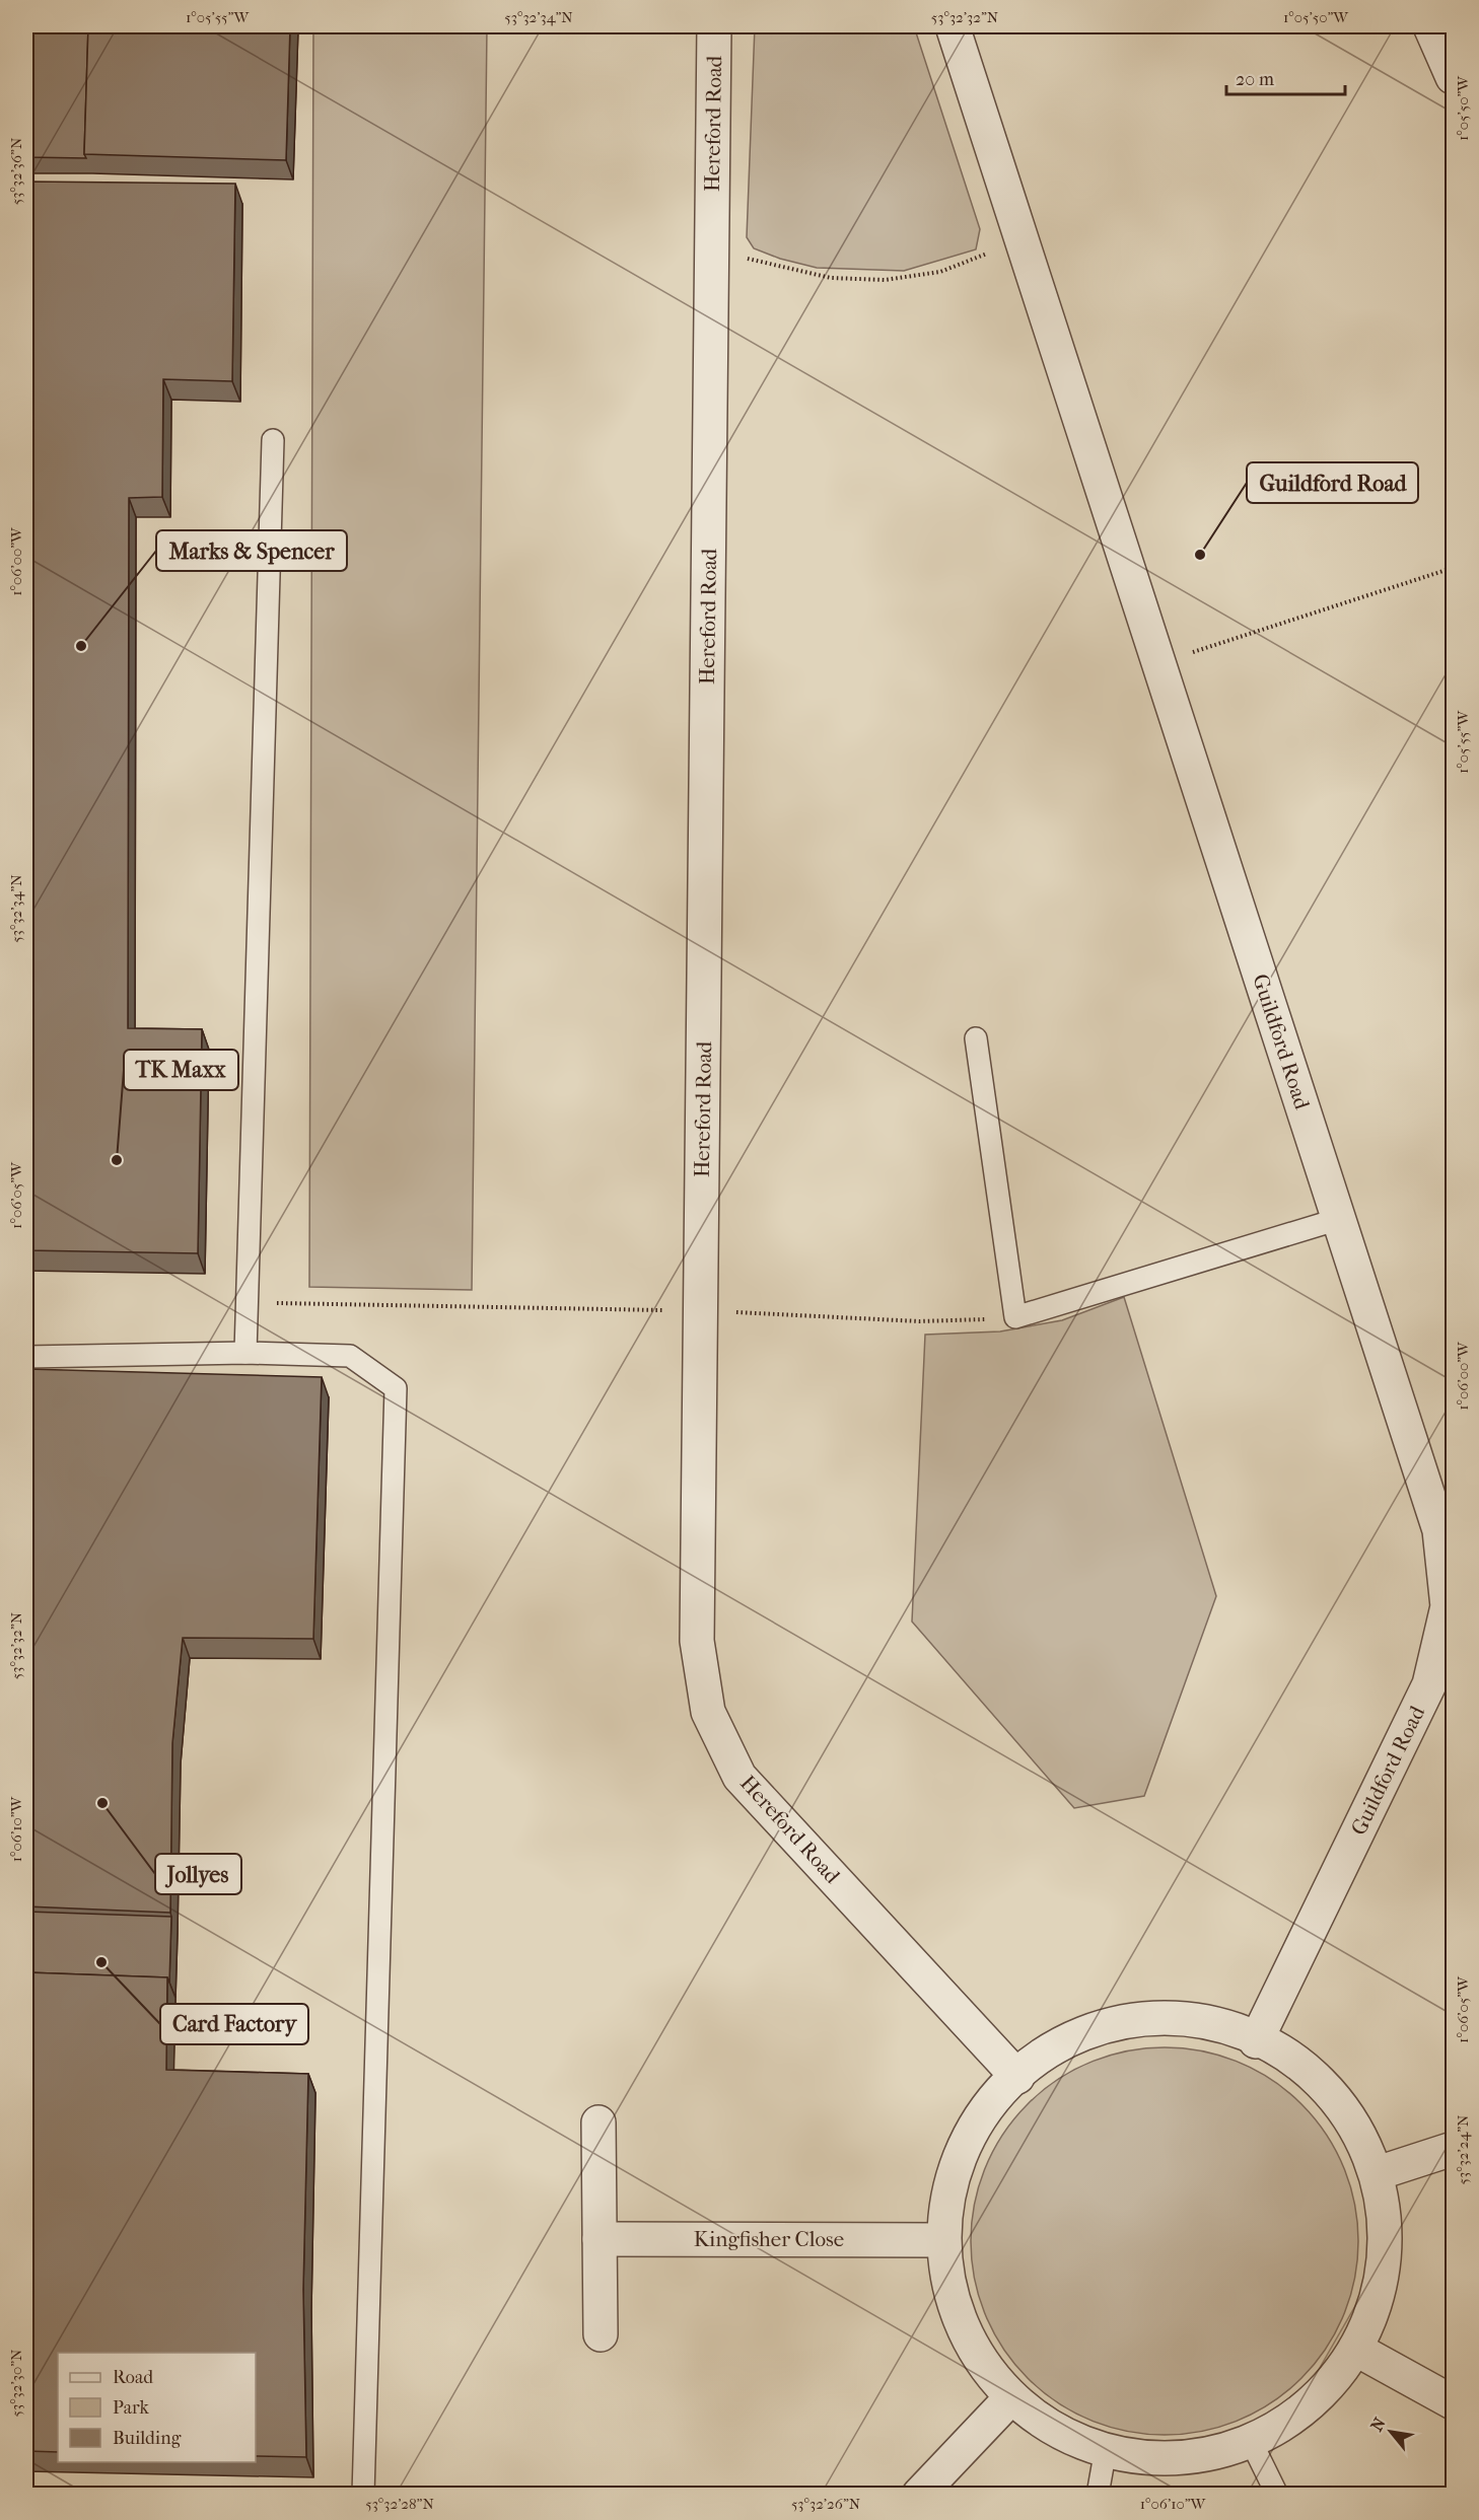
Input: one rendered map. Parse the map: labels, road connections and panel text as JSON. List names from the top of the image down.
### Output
{
  "streets": {
    "street": ["Hereford Road", "Guildford Road", "Kingfisher Close"]
  },
  "places": [
    "Guildford Road",
    "Marks & Spencer",
    "TK Maxx",
    "Jollyes",
    "Card Factory"
  ],
  "legend": ["Road", "Park", "Building"],
  "scale_bar": "20 m",
  "north": "top left",
  "coordinates": [
    "1°05'55\"W",
    "53°32'34\"N",
    "53°32'32\"N",
    "1°05'50\"W",
    "53°32'36\"N",
    "1°06'00\"W",
    "1°06'05\"W",
    "1°06'10\"W",
    "53°32'24\"N",
    "53°32'30\"N",
    "53°32'28\"N",
    "53°32'26\"N"
  ]
}
